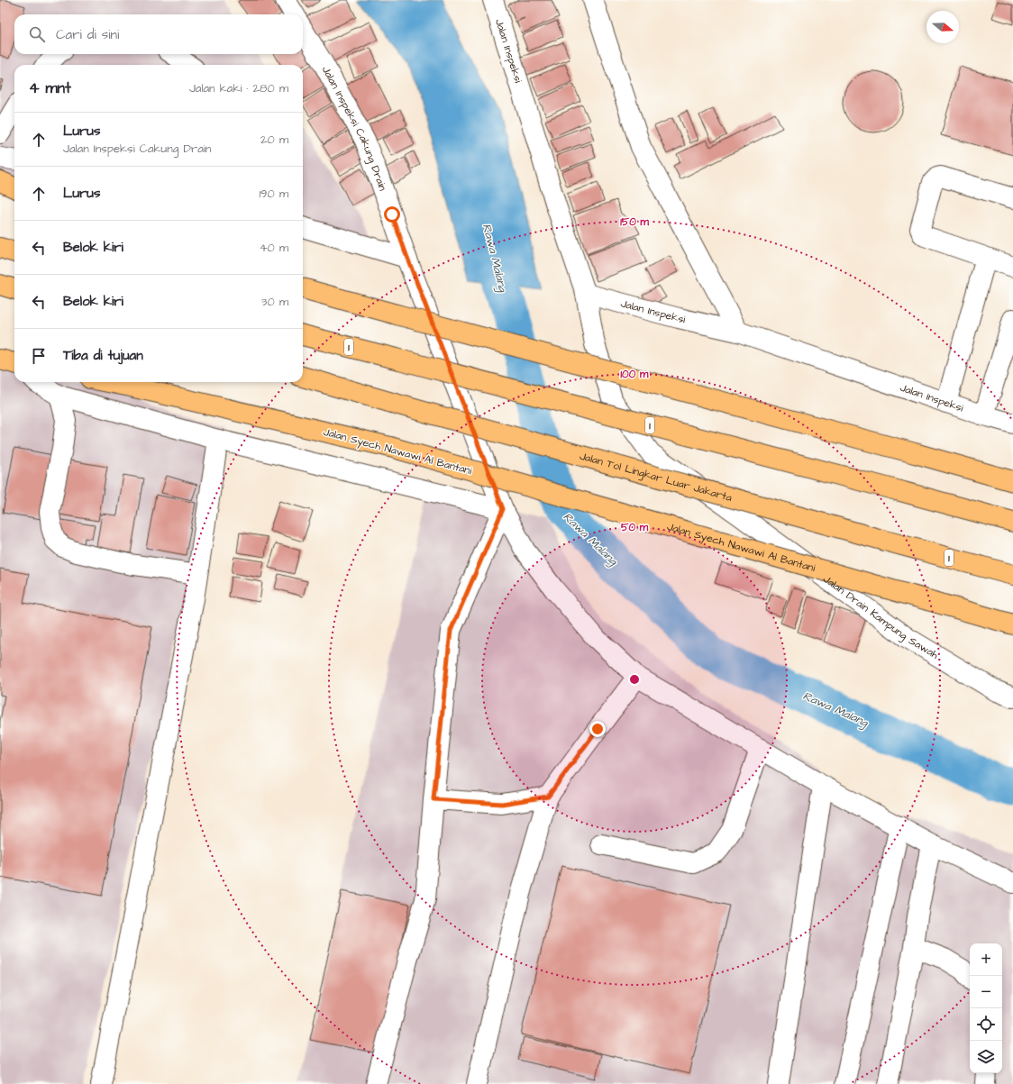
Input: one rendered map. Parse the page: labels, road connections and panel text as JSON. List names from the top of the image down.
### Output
{
  "streets": {
    "highway": ["1", "Jalan Syech Nawawi Al Bantani", "Jalan Tol Lingkar Luar Jakarta"],
    "street": ["Jalan Inspeksi", "Jalan Inspeksi Cakung Drain", "Jalan Drain Kampung Sawah"]
  },
  "crossings": [
    ["Jalan Inspeksi", "Jalan Drain Kampung Sawah"]
  ],
  "water": ["Rawa Malang"],
  "north": "right",
  "page": {
    "search": "Cari di sini",
    "heading": ["4 mnt", "Jalan kaki · 280 m"],
    "list": [
      ["Lurus", "Jalan Inspeksi Cakung Drain", "20 m"],
      ["Lurus", "190 m"],
      ["Belok kiri", "40 m"],
      ["Belok kiri", "30 m"],
      "Tiba di tujuan"
    ],
    "map_buttons": ["+", "−"]
  },
  "rings": ["150 m", "100 m", "50 m"]
}
